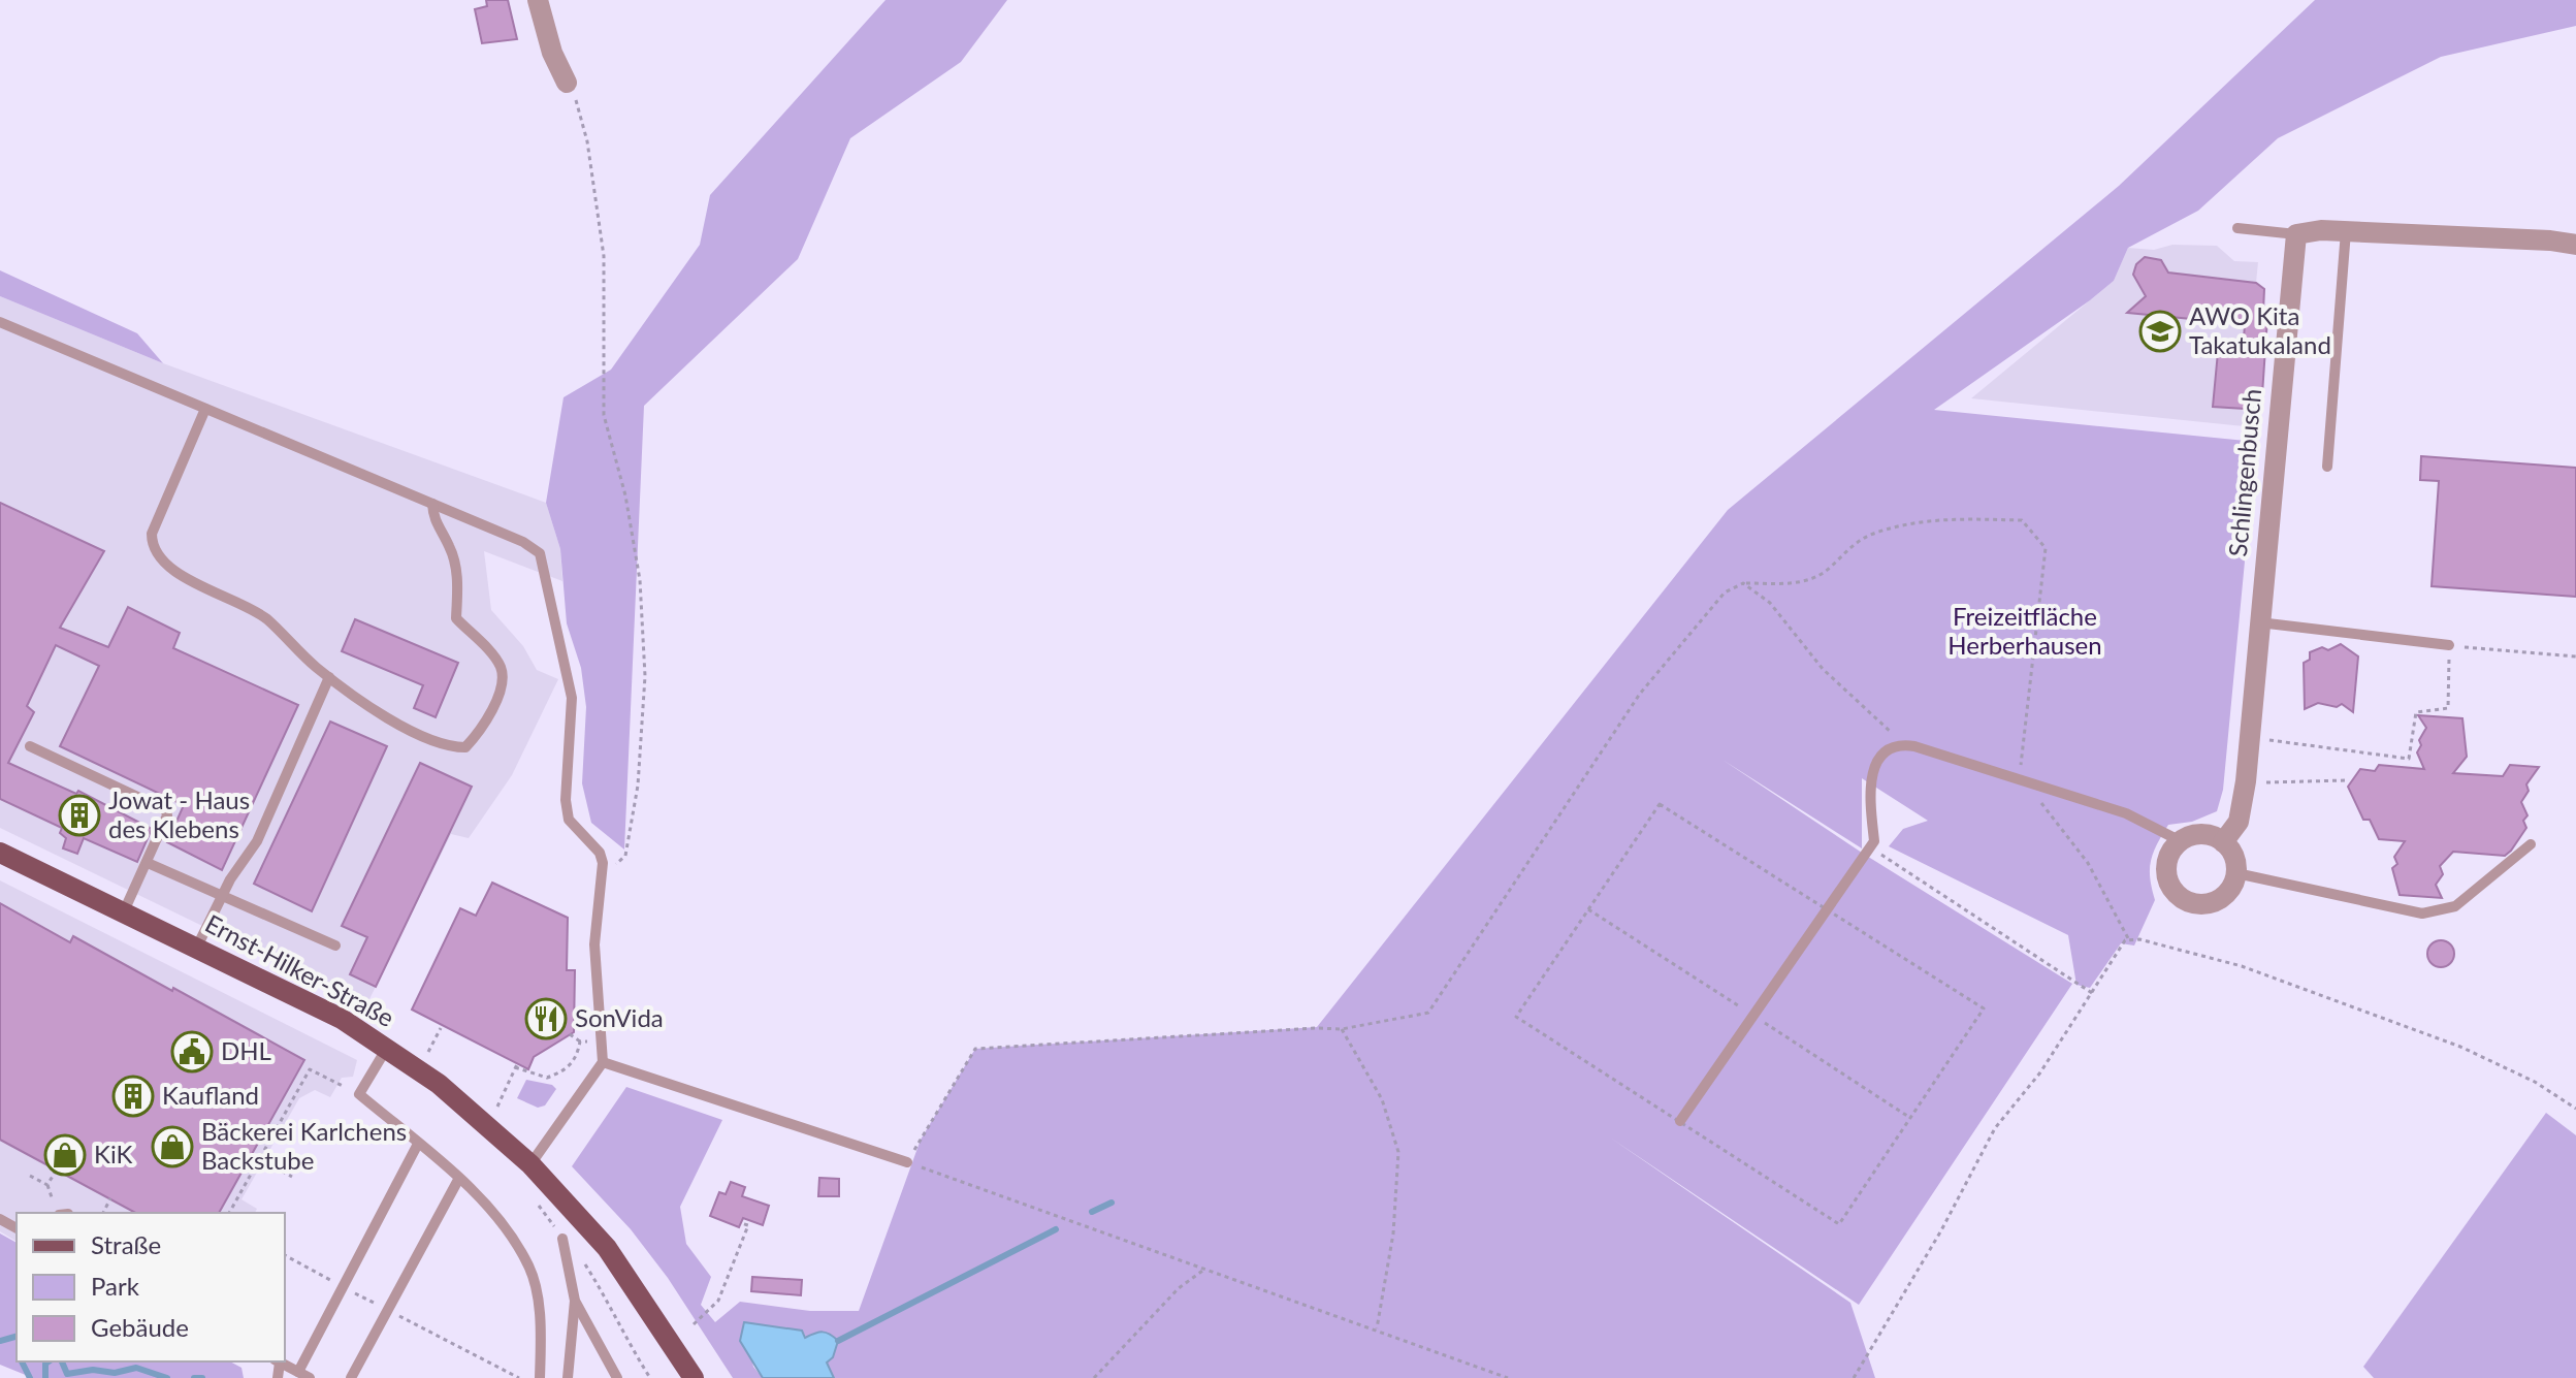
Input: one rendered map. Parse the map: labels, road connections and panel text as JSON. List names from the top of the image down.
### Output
{
  "streets": {
    "main road": ["Ernst-Hilker-Straße"],
    "street": ["Schlingenbusch"]
  },
  "parks": ["Freizeitfläche Herberhausen"],
  "places": {
    "school or university": ["AWO Kita Takatukaland"],
    "building": ["Jowat - Haus des Klebens", "Kaufland"],
    "restaurant": ["SonVida"],
    "public building": ["DHL"],
    "shop": ["Bäckerei Karlchens Backstube", "KiK"]
  },
  "legend": ["Straße", "Park", "Gebäude"]
}
